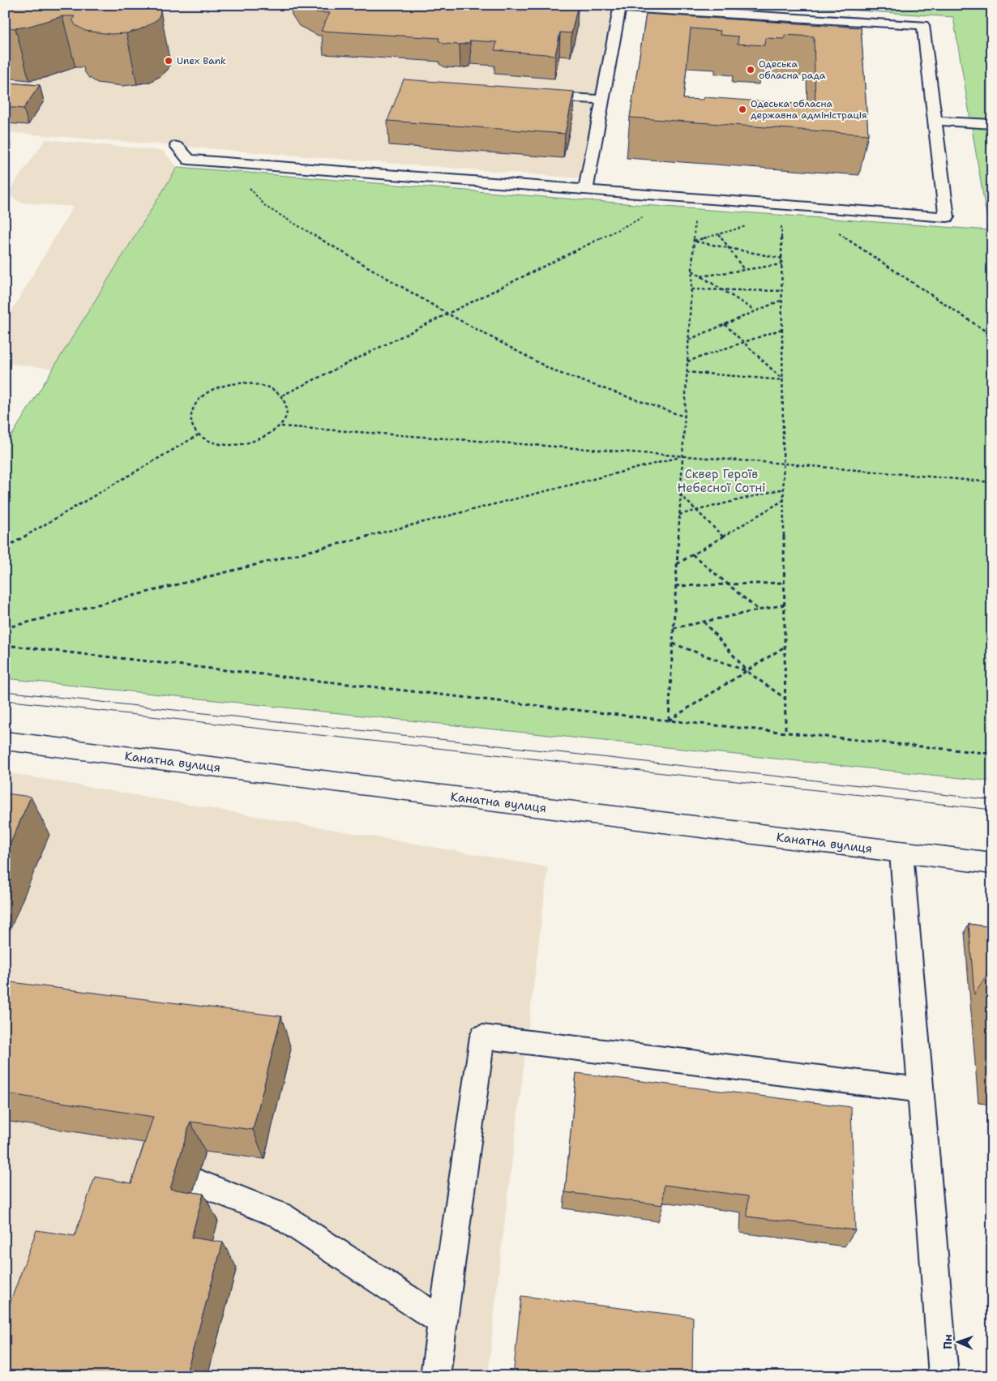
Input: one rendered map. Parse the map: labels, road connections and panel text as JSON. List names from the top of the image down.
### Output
{
  "streets": {
    "main road": ["Канатна вулиця"]
  },
  "parks": ["Сквер Героїв Небесної Сотні"],
  "places": ["Unex Bank", "Одеська обласна рада", "Одеська обласна державна адміністрація"],
  "north": "left"
}
